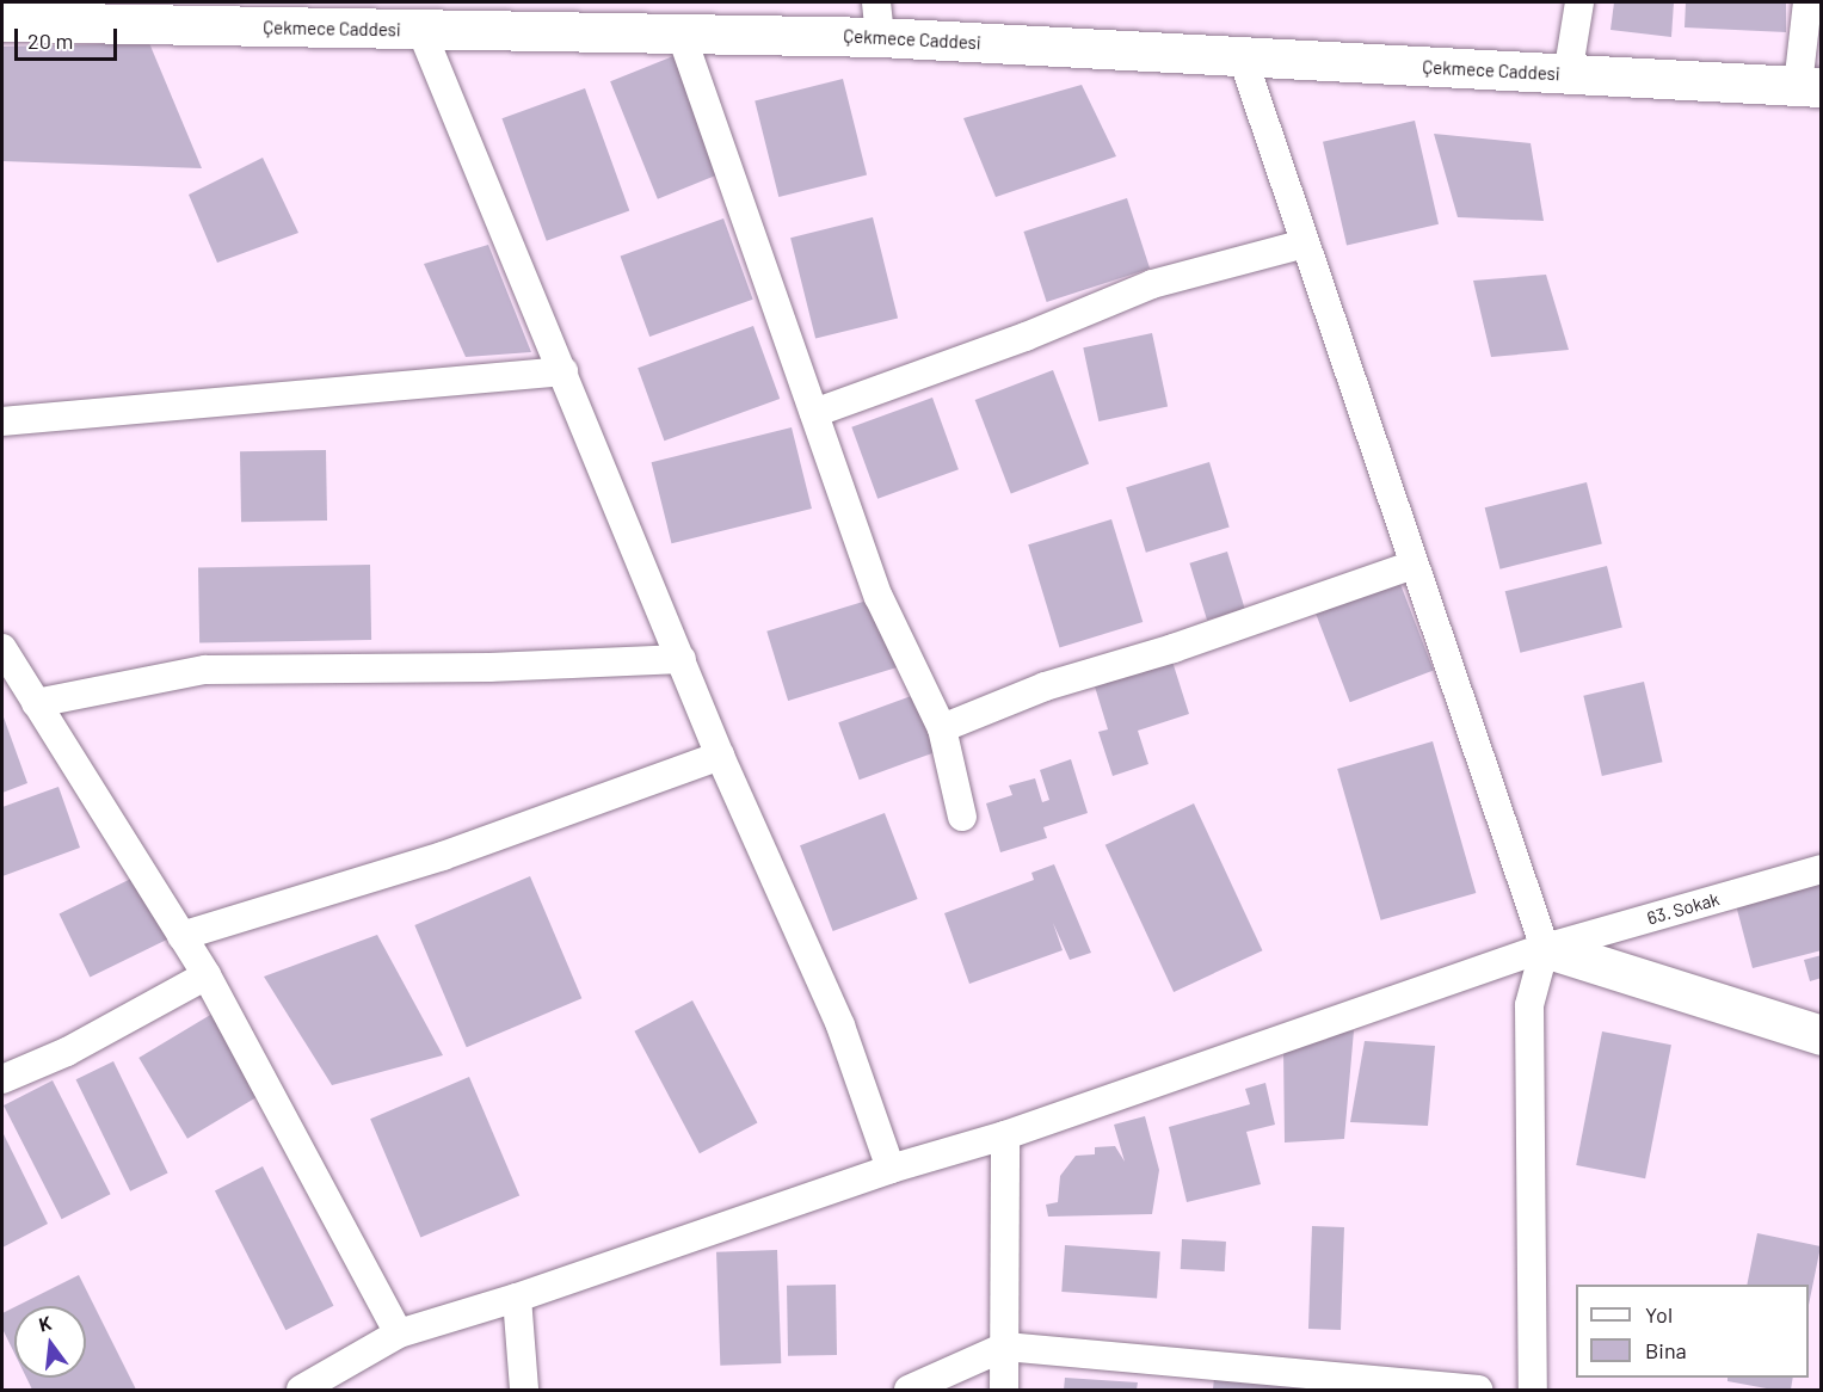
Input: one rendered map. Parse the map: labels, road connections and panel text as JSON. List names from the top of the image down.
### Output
{
  "streets": {
    "main road": ["Çekmece Caddesi"],
    "street": ["63. Sokak"]
  },
  "legend": ["Yol", "Bina"],
  "scale_bar": "20 m",
  "north": "top"
}
